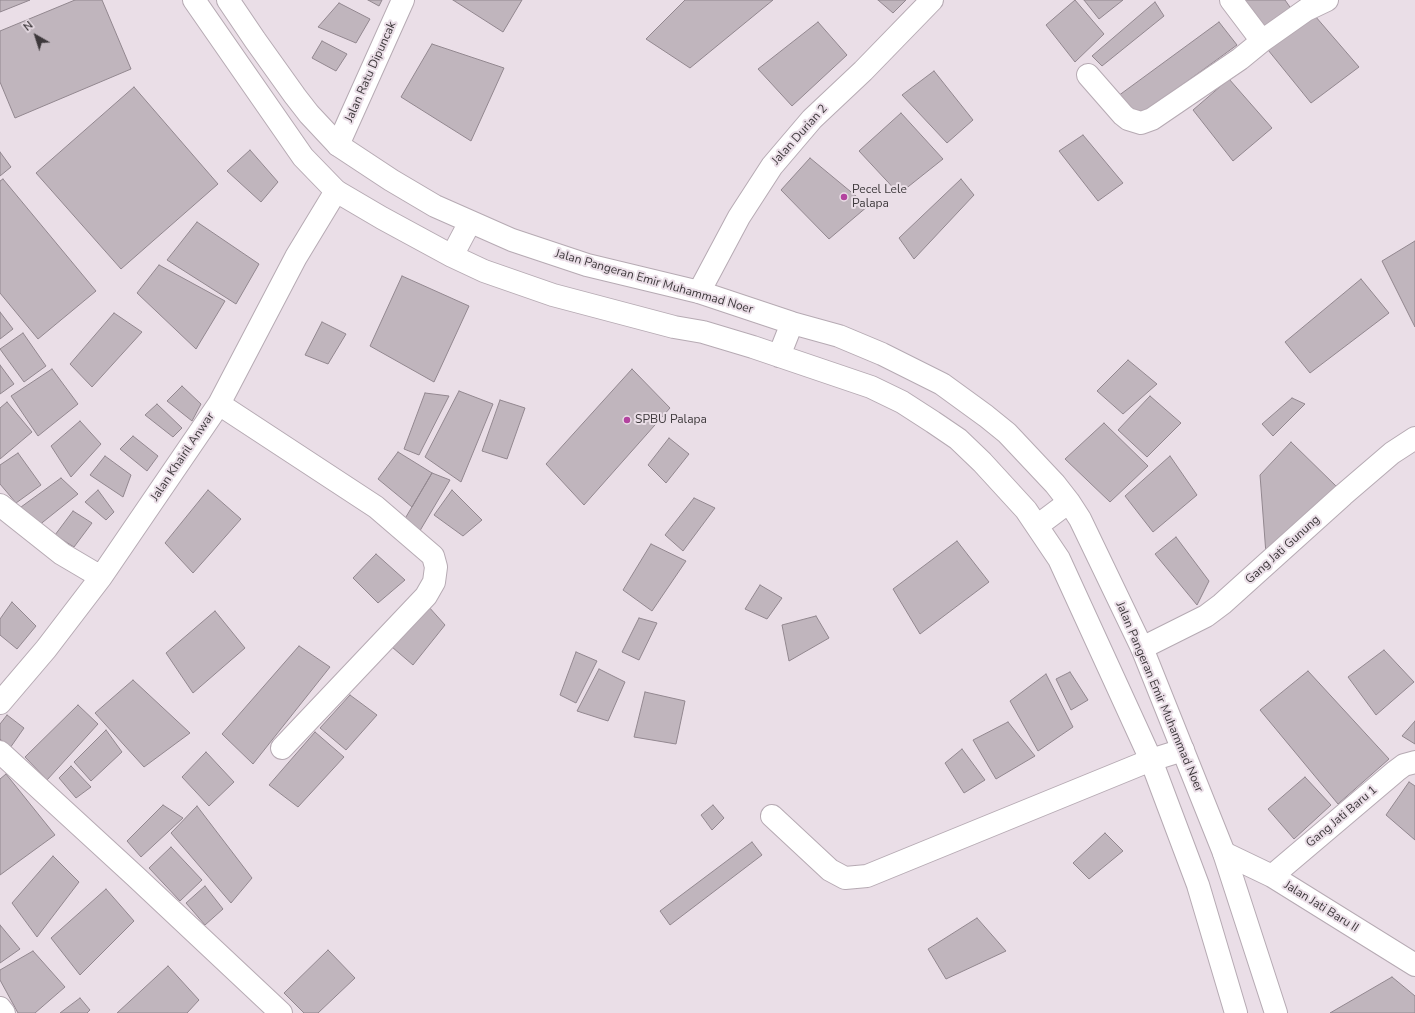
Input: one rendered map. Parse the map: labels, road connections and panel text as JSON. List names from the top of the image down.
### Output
{
  "streets": {
    "street": [
      "Jalan Ratu Dipuncak",
      "Jalan Durian 2",
      "Jalan Pangeran Emir Muhammad Noer",
      "Jalan Khairil Anwar",
      "Gang Jati Gunung",
      "Gang Jati Baru 1",
      "Jalan Jati Baru II"
    ]
  },
  "crossings": [
    ["Jalan Ratu Dipuncak", "Jalan Pangeran Emir Muhammad Noer"],
    ["Jalan Durian 2", "Jalan Pangeran Emir Muhammad Noer"],
    ["Jalan Pangeran Emir Muhammad Noer", "Gang Jati Gunung"],
    ["Jalan Pangeran Emir Muhammad Noer", "Jalan Jati Baru II"],
    ["Gang Jati Baru 1", "Jalan Jati Baru II"]
  ],
  "places": ["Pecel Lele Palapa", "SPBU Palapa"],
  "north": "top left"
}
